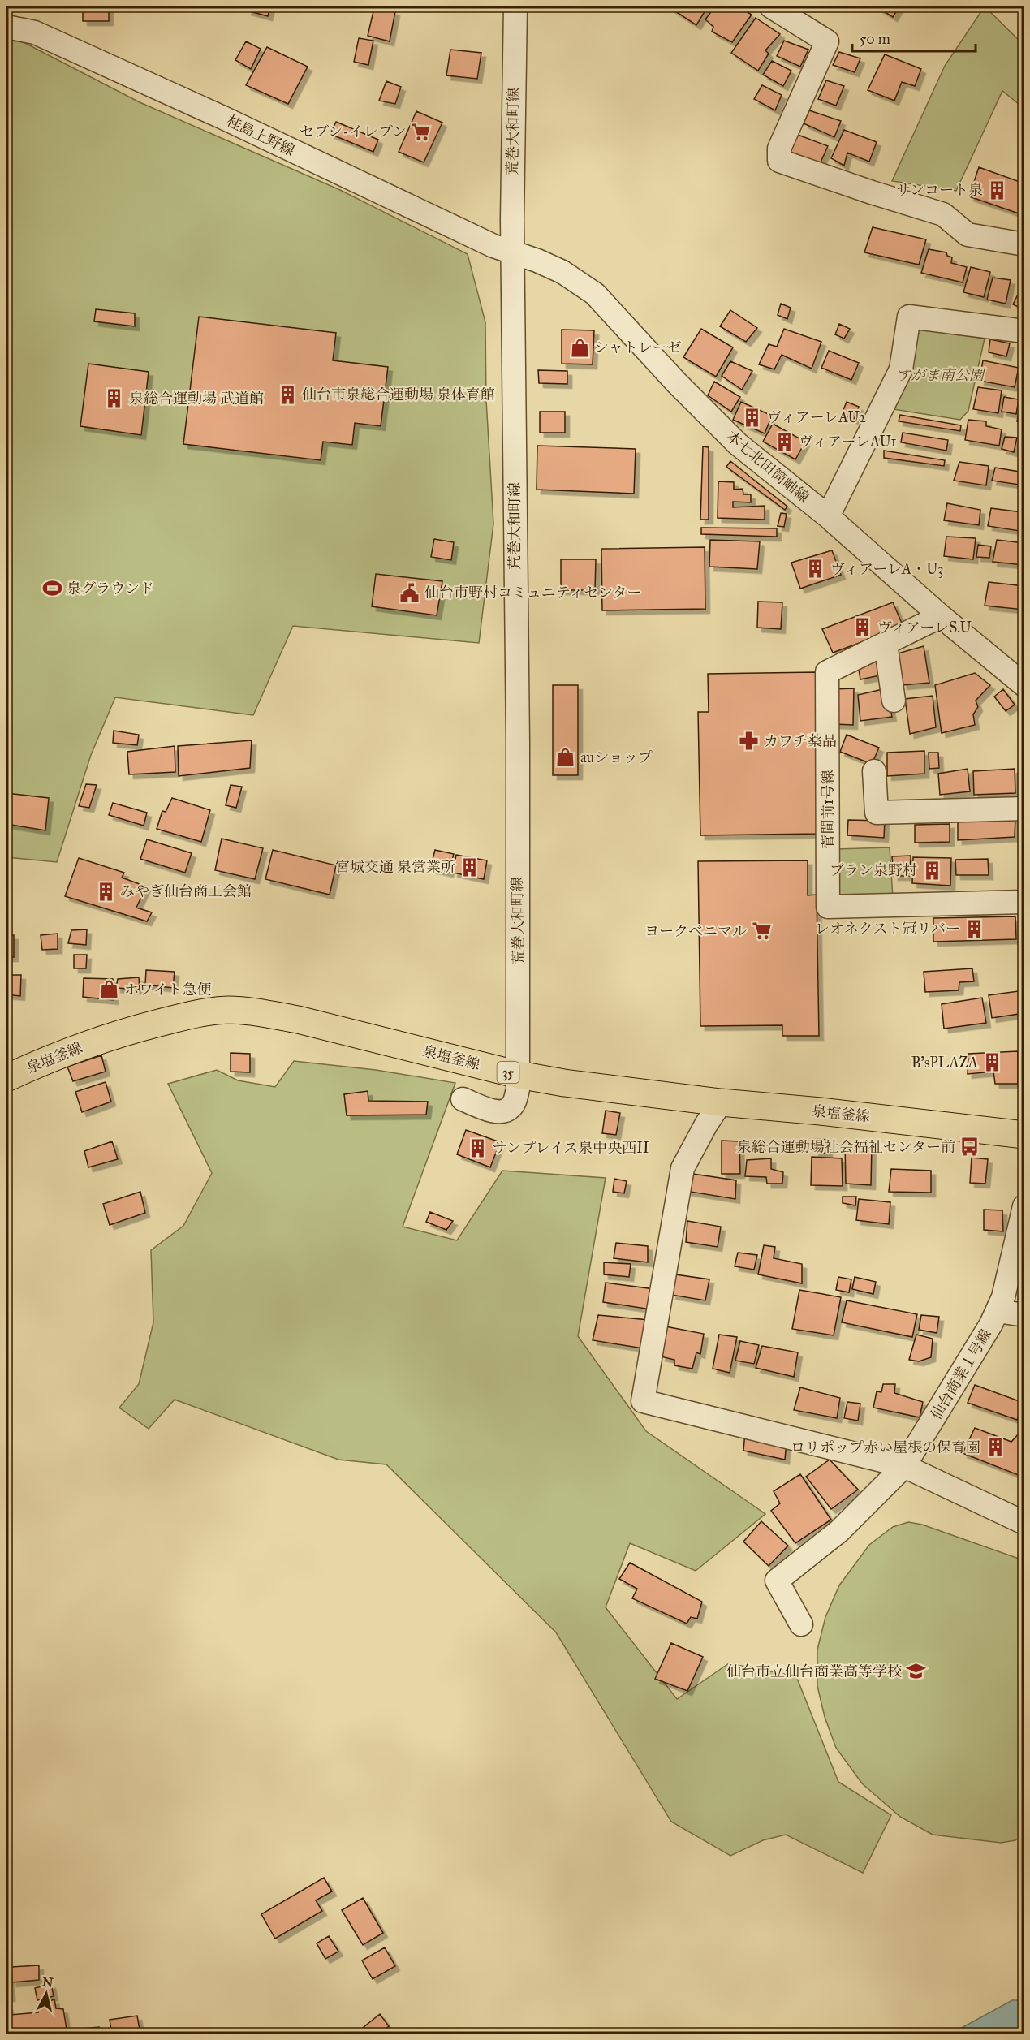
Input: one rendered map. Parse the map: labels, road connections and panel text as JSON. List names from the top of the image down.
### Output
{
  "streets": {
    "main road": ["泉塩釜線", "35"],
    "street": [
      "荒巻大和町線",
      "桂島上野線",
      "本七北田筒岫線",
      "菅間前1号線",
      "仙台商業１号線"
    ]
  },
  "crossings": [
    ["荒巻大和町線", "桂島上野線"],
    ["荒巻大和町線", "本七北田筒岫線"],
    ["荒巻大和町線", "泉塩釜線"],
    ["桂島上野線", "本七北田筒岫線"],
    ["本七北田筒岫線", "菅間前1号線"]
  ],
  "parks": ["すがま南公園"],
  "places": {
    "supermarket": ["セブン-イレブン", "ヨークベニマル"],
    "building": [
      "サンコート泉",
      "仙台市泉総合運動場 泉体育館",
      "泉総合運動場 武道館",
      "ヴィアーレAU2",
      "ヴィアーレAU1",
      "ヴィアーレA・U3",
      "ヴィアーレS.U",
      "宮城交通 泉営業所",
      "ブラン泉野村",
      "みやぎ仙台商工会館",
      "レオネクスト冠リバー",
      "B'sPLAZA",
      "サンプレイス泉中央西II",
      "ロリポップ赤い屋根の保育園"
    ],
    "shop": ["シャトレーゼ", "auショップ", "ホワイト急便"],
    "sports": ["泉グラウンド"],
    "public building": ["仙台市野村コミュニティセンター"],
    "pharmacy": ["カワチ薬品"],
    "bus stop": ["泉総合運動場社会福祉センター前"],
    "school or university": ["仙台市立仙台商業高等学校"]
  },
  "scale_bar": "50 m",
  "north": "top"
}
